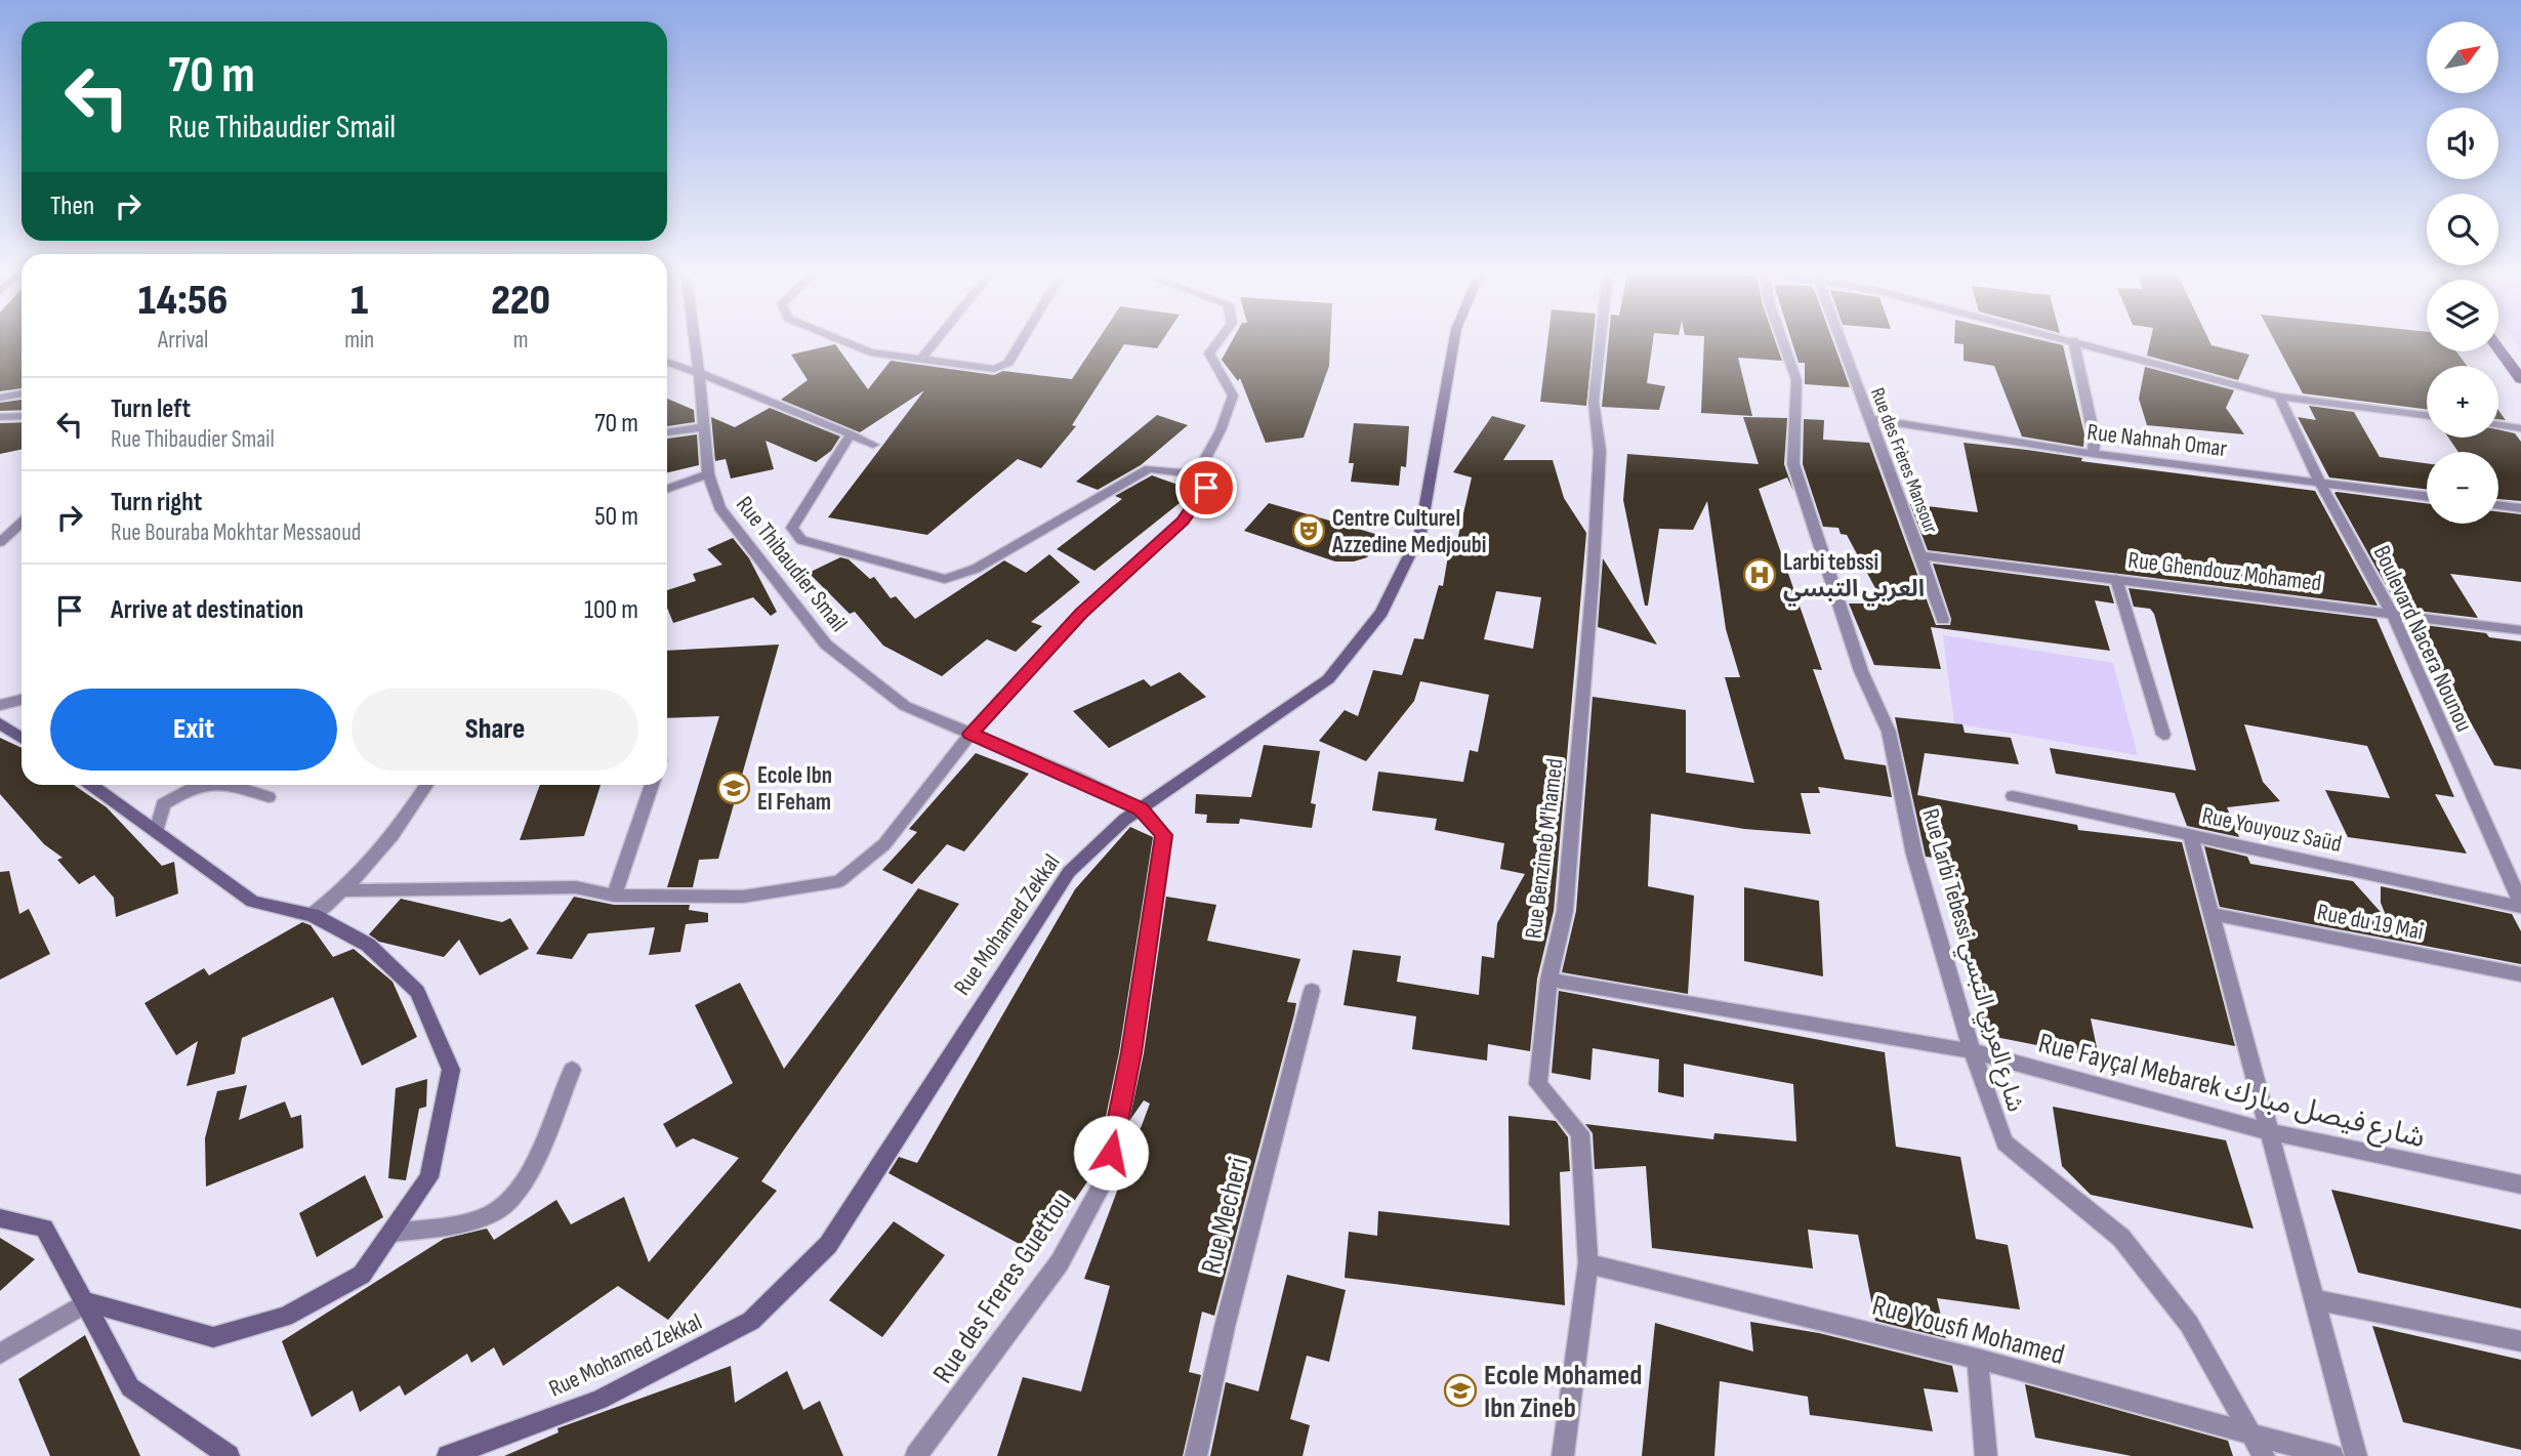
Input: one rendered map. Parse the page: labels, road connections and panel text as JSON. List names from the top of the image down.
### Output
{
  "streets": {
    "street": [
      "Rue Nahnah Omar",
      "Rue des Frères Mansour",
      "Rue Thibaudier Smail",
      "Rue Ghendouz Mohamed",
      "Boulevard Nacera Nounou",
      "Rue Youyouz Saüd",
      "Rue Benzineb M'hamed",
      "Rue du 19 Mai",
      "Rue Mohamed Zekkal",
      "Rue Larbi Tebessi شارع العربي التبسي",
      "Rue Fayçal Mebarek شارع فيصل مبارك",
      "Rue Mecheri",
      "Rue des Freres Guettou",
      "Rue Yousfi Mohamed"
    ]
  },
  "crossings": [
    ["Rue Nahnah Omar", "Rue des Frères Mansour"],
    ["Rue Nahnah Omar", "Boulevard Nacera Nounou"],
    ["Rue des Frères Mansour", "Rue Ghendouz Mohamed"],
    ["Rue Thibaudier Smail", "Rue Mohamed Zekkal"],
    ["Rue Thibaudier Smail", "Rue des Freres Guettou"],
    ["Rue Ghendouz Mohamed", "Boulevard Nacera Nounou"],
    ["Boulevard Nacera Nounou", "Rue Youyouz Saüd"],
    ["Rue Benzineb M'hamed", "Rue Fayçal Mebarek شارع فيصل مبارك"],
    ["Rue Benzineb M'hamed", "Rue Yousfi Mohamed"],
    ["Rue Mohamed Zekkal", "Rue des Freres Guettou"],
    ["Rue Larbi Tebessi شارع العربي التبسي", "Rue Fayçal Mebarek شارع فيصل مبارك"],
    ["Rue Larbi Tebessi شارع العربي التبسي", "Rue Yousfi Mohamed"]
  ],
  "places": {
    "theatre": ["Centre Culturel Azzedine Medjoubi"],
    "hospital": ["Larbi tebssi العربي التبسي"],
    "school or university": ["Ecole Ibn El Feham", "Ecole Mohamed Ibn Zineb"]
  },
  "north": "top right",
  "page": {
    "map_buttons": ["+", "−"],
    "turn": ["70 m", "Rue Thibaudier Smail"],
    "then": "Then",
    "eta": [
      "14:56",
      "Arrival",
      "1",
      "min",
      "220",
      "m"
    ],
    "list": [
      {
        "name": "Turn left",
        "note": "Rue Thibaudier Smail",
        "value": "70 m"
      },
      {
        "name": "Turn right",
        "note": "Rue Bouraba Mokhtar Messaoud",
        "value": "50 m"
      },
      {
        "name": "Arrive at destination",
        "value": "100 m"
      }
    ],
    "buttons": ["Exit", "Share"]
  }
}
